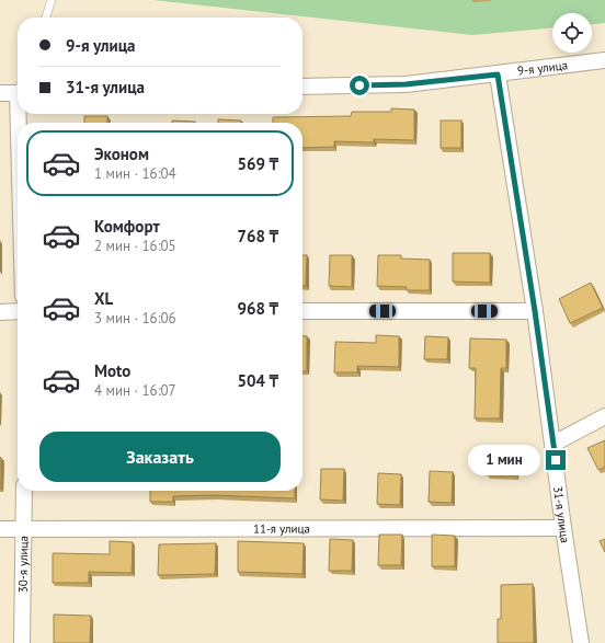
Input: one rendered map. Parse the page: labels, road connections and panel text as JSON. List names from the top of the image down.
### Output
{
  "streets": {
    "street": [
      "9-я улица",
      "31-я улица",
      "11-я улица",
      "30-я улица"
    ]
  },
  "crossings": [
    ["9-я улица", "31-я улица"],
    ["31-я улица", "11-я улица"],
    ["11-я улица", "30-я улица"]
  ],
  "page": {
    "banner": ["9-я улица", "31-я улица"],
    "list": [
      {
        "name": "Эконом",
        "note": "1 мин · 16:04",
        "value": "569 ₸"
      },
      {
        "name": "Комфорт",
        "note": "2 мин · 16:05",
        "value": "768 ₸"
      },
      {
        "name": "XL",
        "note": "3 мин · 16:06",
        "value": "968 ₸"
      },
      {
        "name": "Moto",
        "note": "4 мин · 16:07",
        "value": "504 ₸"
      }
    ],
    "buttons": "Заказать",
    "bubble": "1 мин"
  }
}
